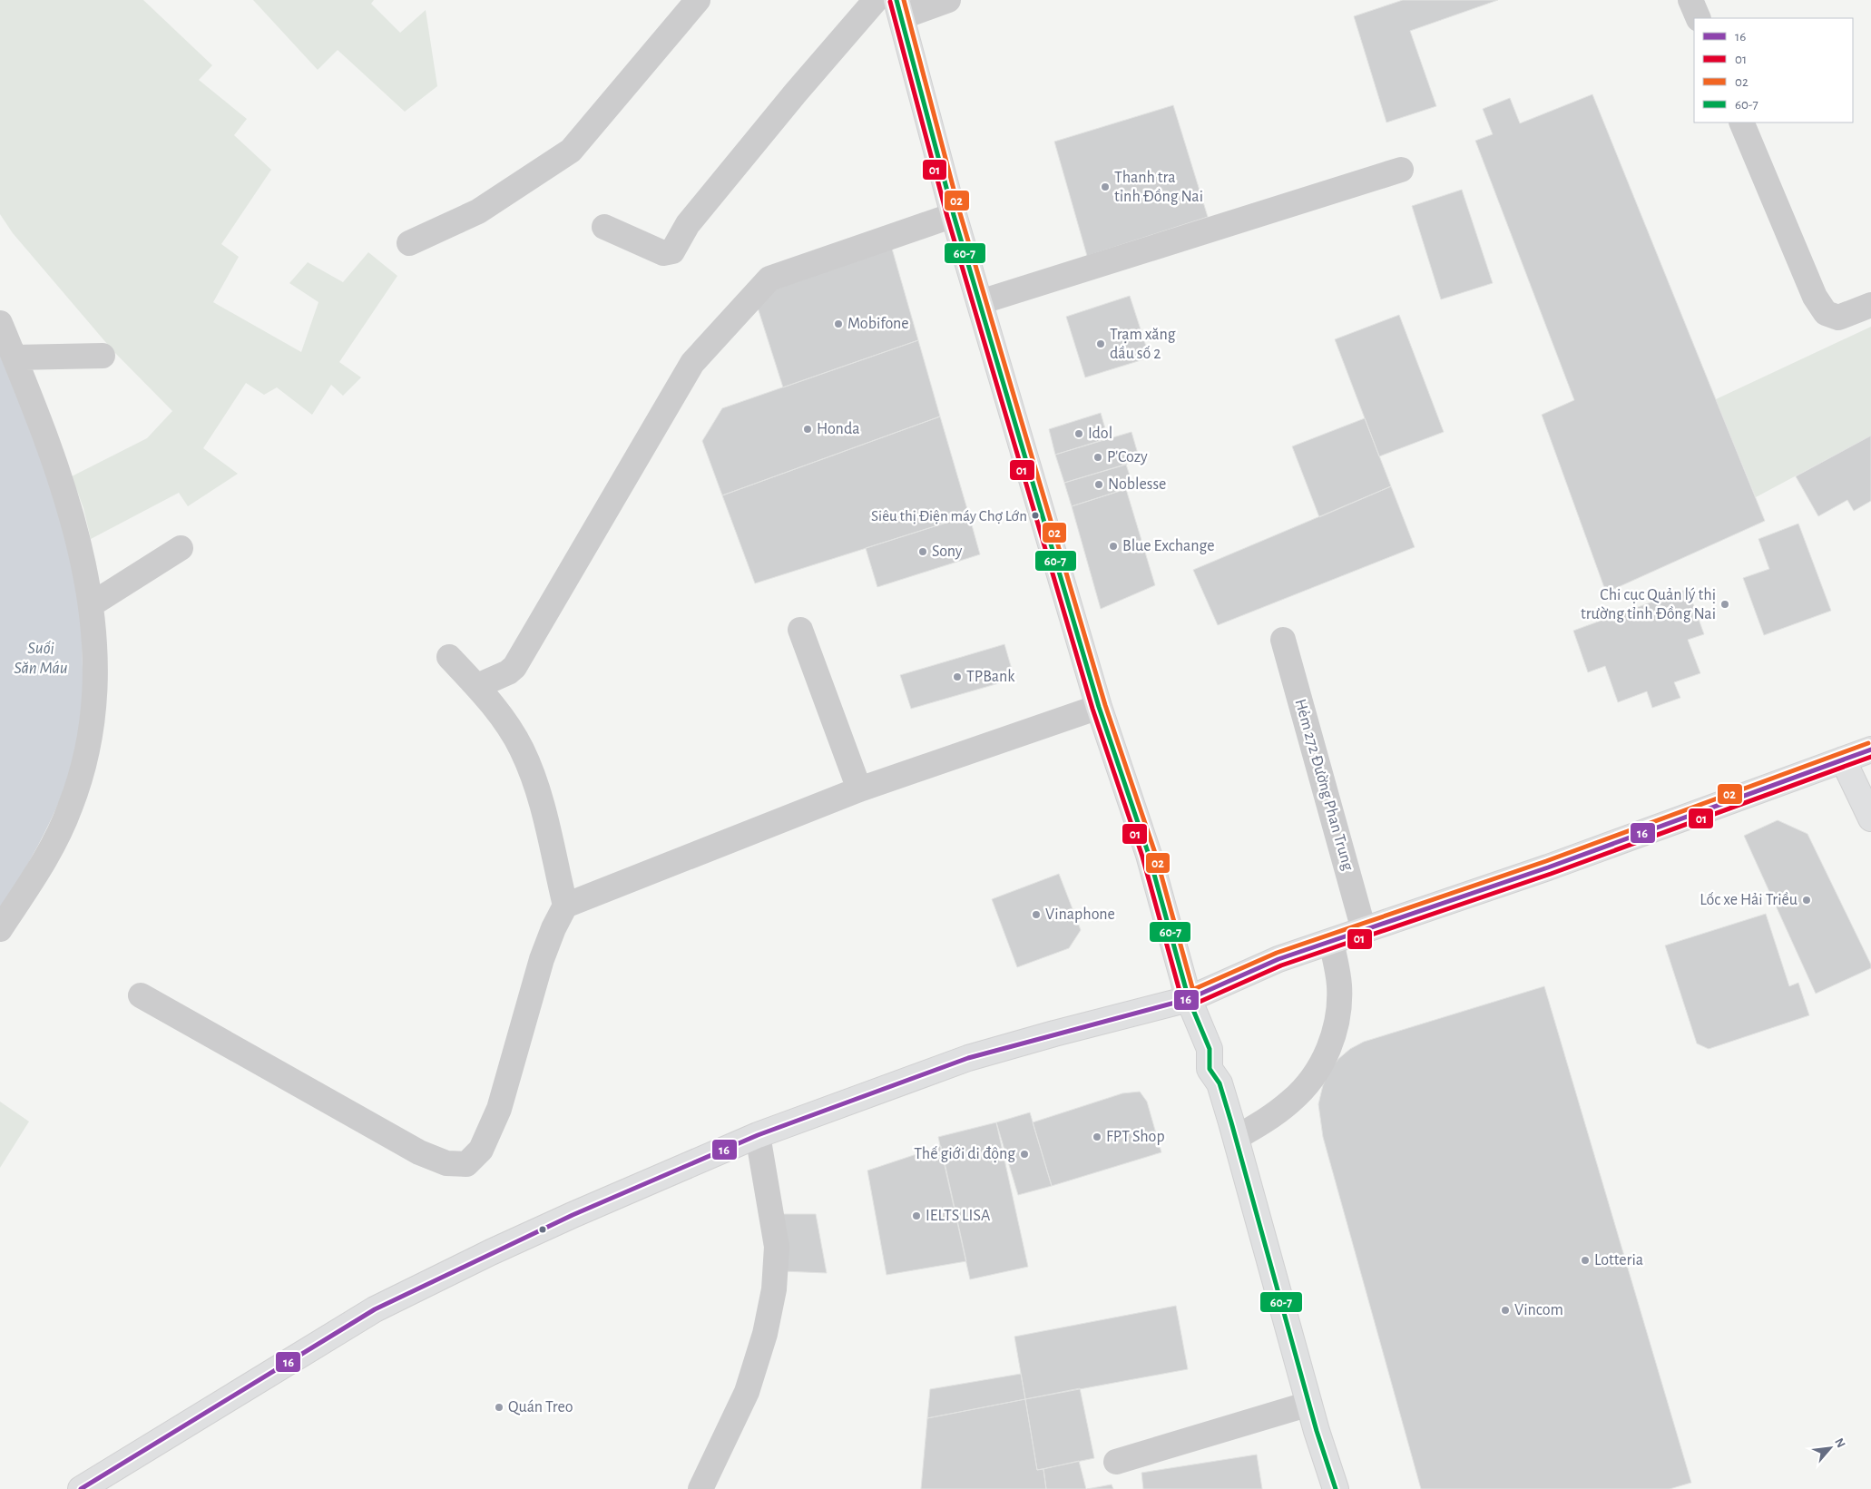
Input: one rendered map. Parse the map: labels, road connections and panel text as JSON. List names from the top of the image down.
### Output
{
  "streets": {
    "street": ["Hẻm 272 Đường Phan Trung"]
  },
  "water": ["Suối Săn Máu"],
  "places": [
    "Thanh tra tỉnh Đồng Nai",
    "Mobifone",
    "Trạm xăng dầu số 2",
    "Honda",
    "Idol",
    "P'Cozy",
    "Noblesse",
    "Siêu thị Điện máy Chợ Lớn",
    "Blue Exchange",
    "Sony",
    "Chi cục Quản lý thị trường tỉnh Đồng Nai",
    "TPBank",
    "Lốc xe Hải Triều",
    "Vinaphone",
    "FPT Shop",
    "Thế giới di động",
    "IELTS LISA",
    "Lotteria",
    "Vincom",
    "Quán Treo"
  ],
  "lines": [
    "transit line 02",
    "transit line 60-7",
    "transit line 01",
    "transit line 16"
  ],
  "legend": [
    "16",
    "01",
    "02",
    "60-7"
  ],
  "north": "top right"
}
